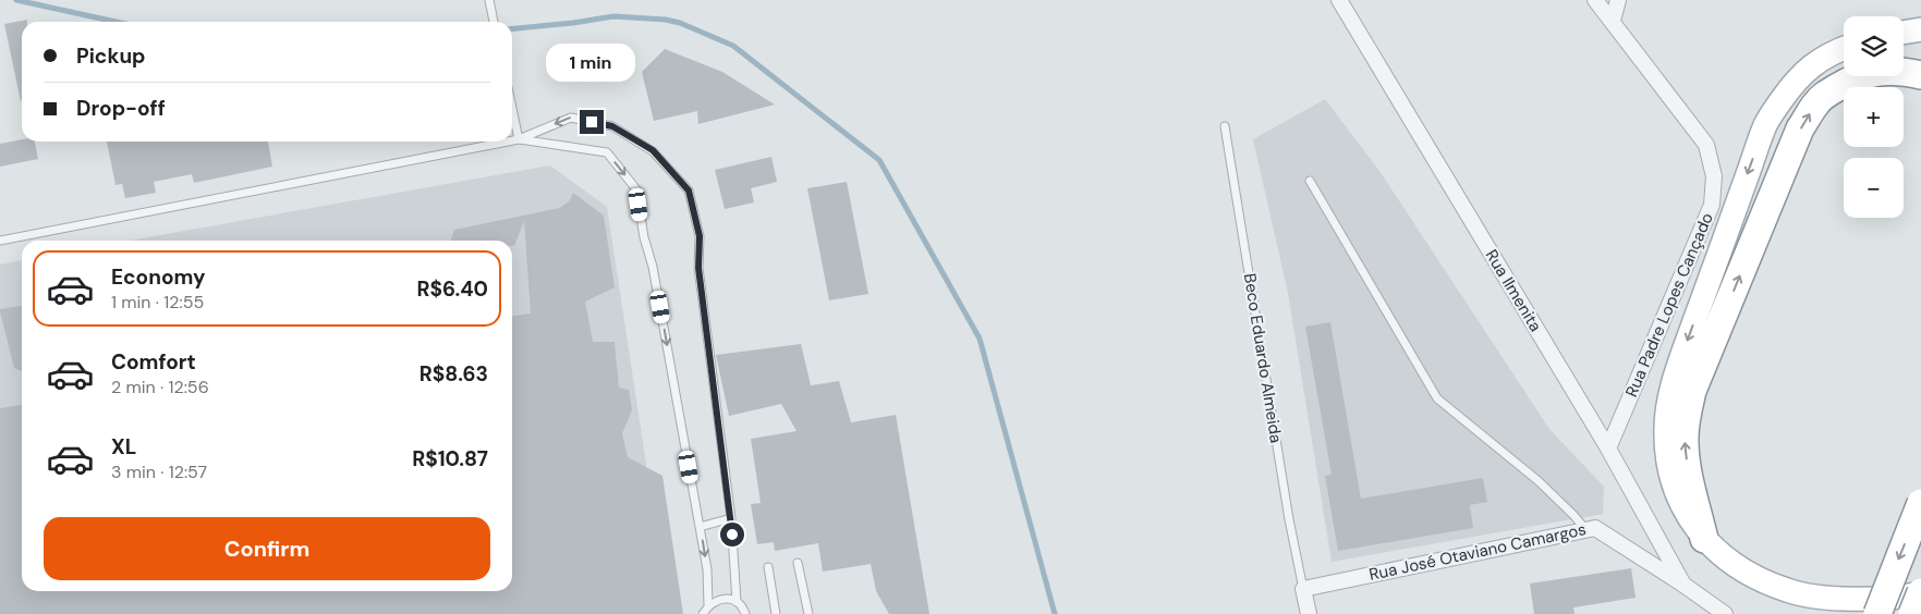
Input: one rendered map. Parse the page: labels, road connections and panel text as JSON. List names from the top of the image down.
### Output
{
  "streets": {
    "street": ["Rua Ilmenita", "Rua Padre Lopes Cançado", "Rua José Otaviano Camargos"],
    "lane": ["Beco Eduardo Almeida"]
  },
  "crossings": [
    ["Rua Ilmenita", "Rua Padre Lopes Cançado"],
    ["Rua Ilmenita", "Rua José Otaviano Camargos"],
    ["Beco Eduardo Almeida", "Rua José Otaviano Camargos"]
  ],
  "page": {
    "map_buttons": ["+", "−"],
    "banner": ["Pickup", "Drop-off"],
    "bubble": "1 min",
    "list": [
      {
        "name": "Economy",
        "note": "1 min · 12:55",
        "value": "R$6.40"
      },
      {
        "name": "Comfort",
        "note": "2 min · 12:56",
        "value": "R$8.63"
      },
      {
        "name": "XL",
        "note": "3 min · 12:57",
        "value": "R$10.87"
      }
    ],
    "buttons": "Confirm"
  }
}
